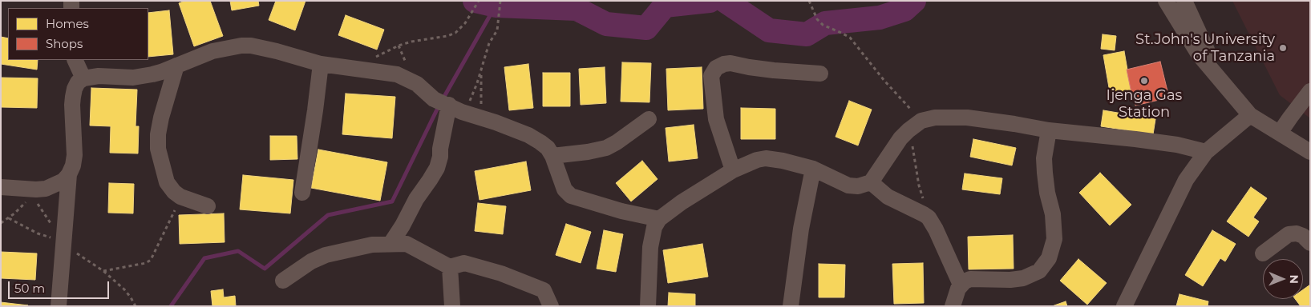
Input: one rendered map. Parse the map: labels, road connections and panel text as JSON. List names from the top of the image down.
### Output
{
  "places": ["St.John's University of Tanzania", "Ijenga Gas Station"],
  "legend": ["Homes", "Shops"],
  "scale_bar": "50 m",
  "north": "right"
}
